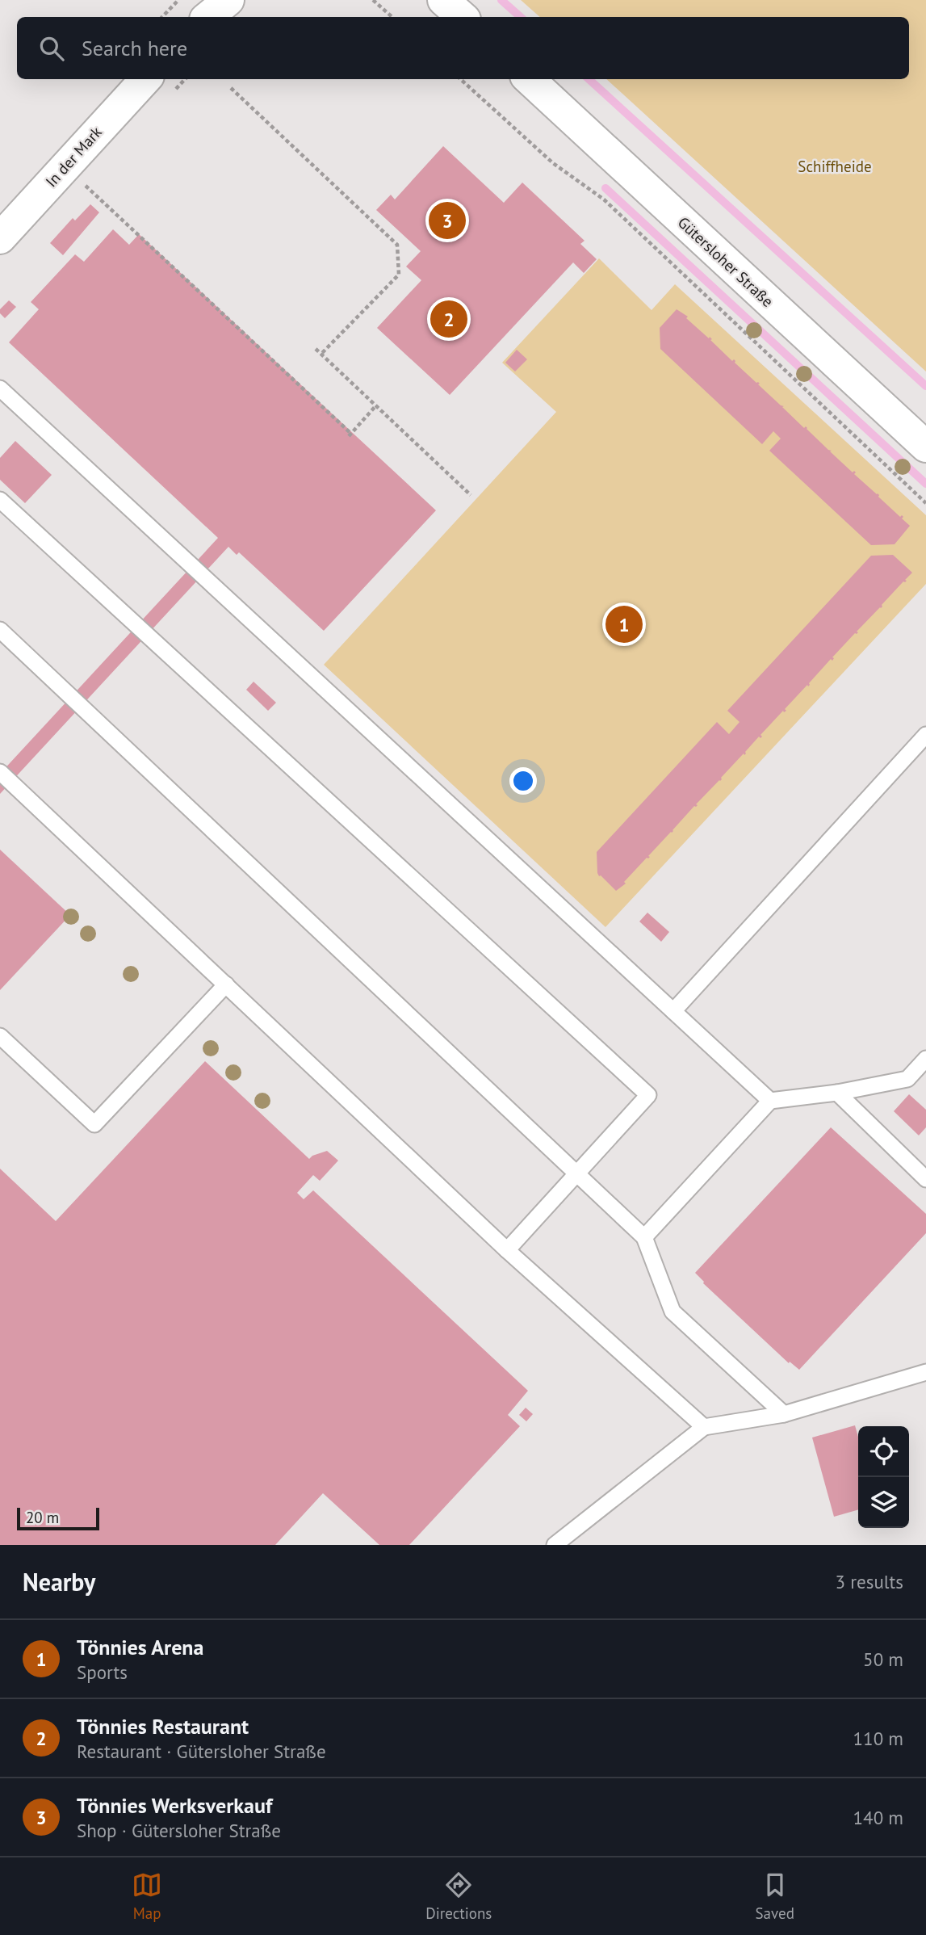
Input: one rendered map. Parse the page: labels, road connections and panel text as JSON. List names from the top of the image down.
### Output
{
  "streets": {
    "main road": ["In der Mark", "Gütersloher Straße"]
  },
  "parks": ["Schiffheide"],
  "scale_bar": "20 m",
  "page": {
    "search": "Search here",
    "pins": ["3", "2", "1"],
    "scale": "20 m",
    "heading": ["Nearby", "3 results"],
    "list": [
      {
        "mark": "1",
        "name": "Tönnies Arena",
        "note": "Sports",
        "value": "50 m"
      },
      {
        "mark": "2",
        "name": "Tönnies Restaurant",
        "note": "Restaurant · Gütersloher Straße",
        "value": "110 m"
      },
      {
        "mark": "3",
        "name": "Tönnies Werksverkauf",
        "note": "Shop · Gütersloher Straße",
        "value": "140 m"
      }
    ],
    "nav": ["Map", "Directions", "Saved"]
  }
}
